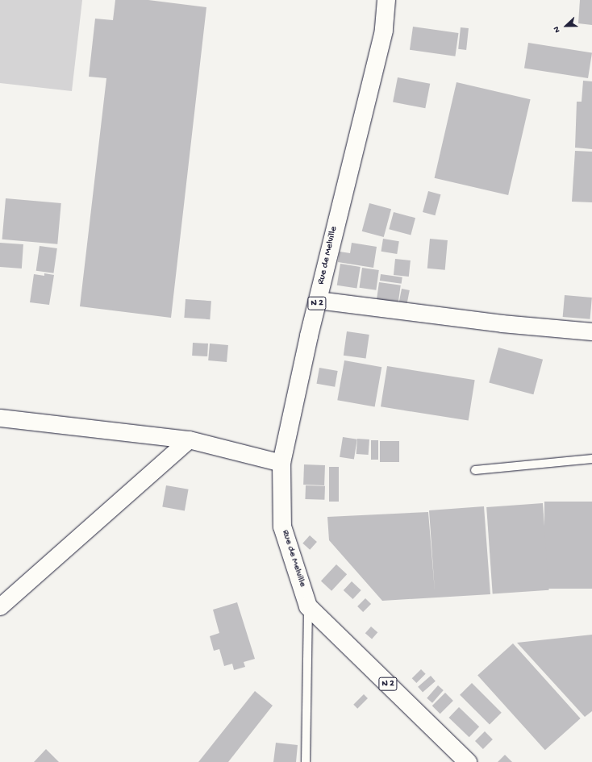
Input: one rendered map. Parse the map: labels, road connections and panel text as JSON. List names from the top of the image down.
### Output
{
  "streets": {
    "main road": ["Rue de Melville", "N 2"]
  },
  "crossings": [
    ["Rue de Melville", "N 2"]
  ],
  "north": "left"
}
